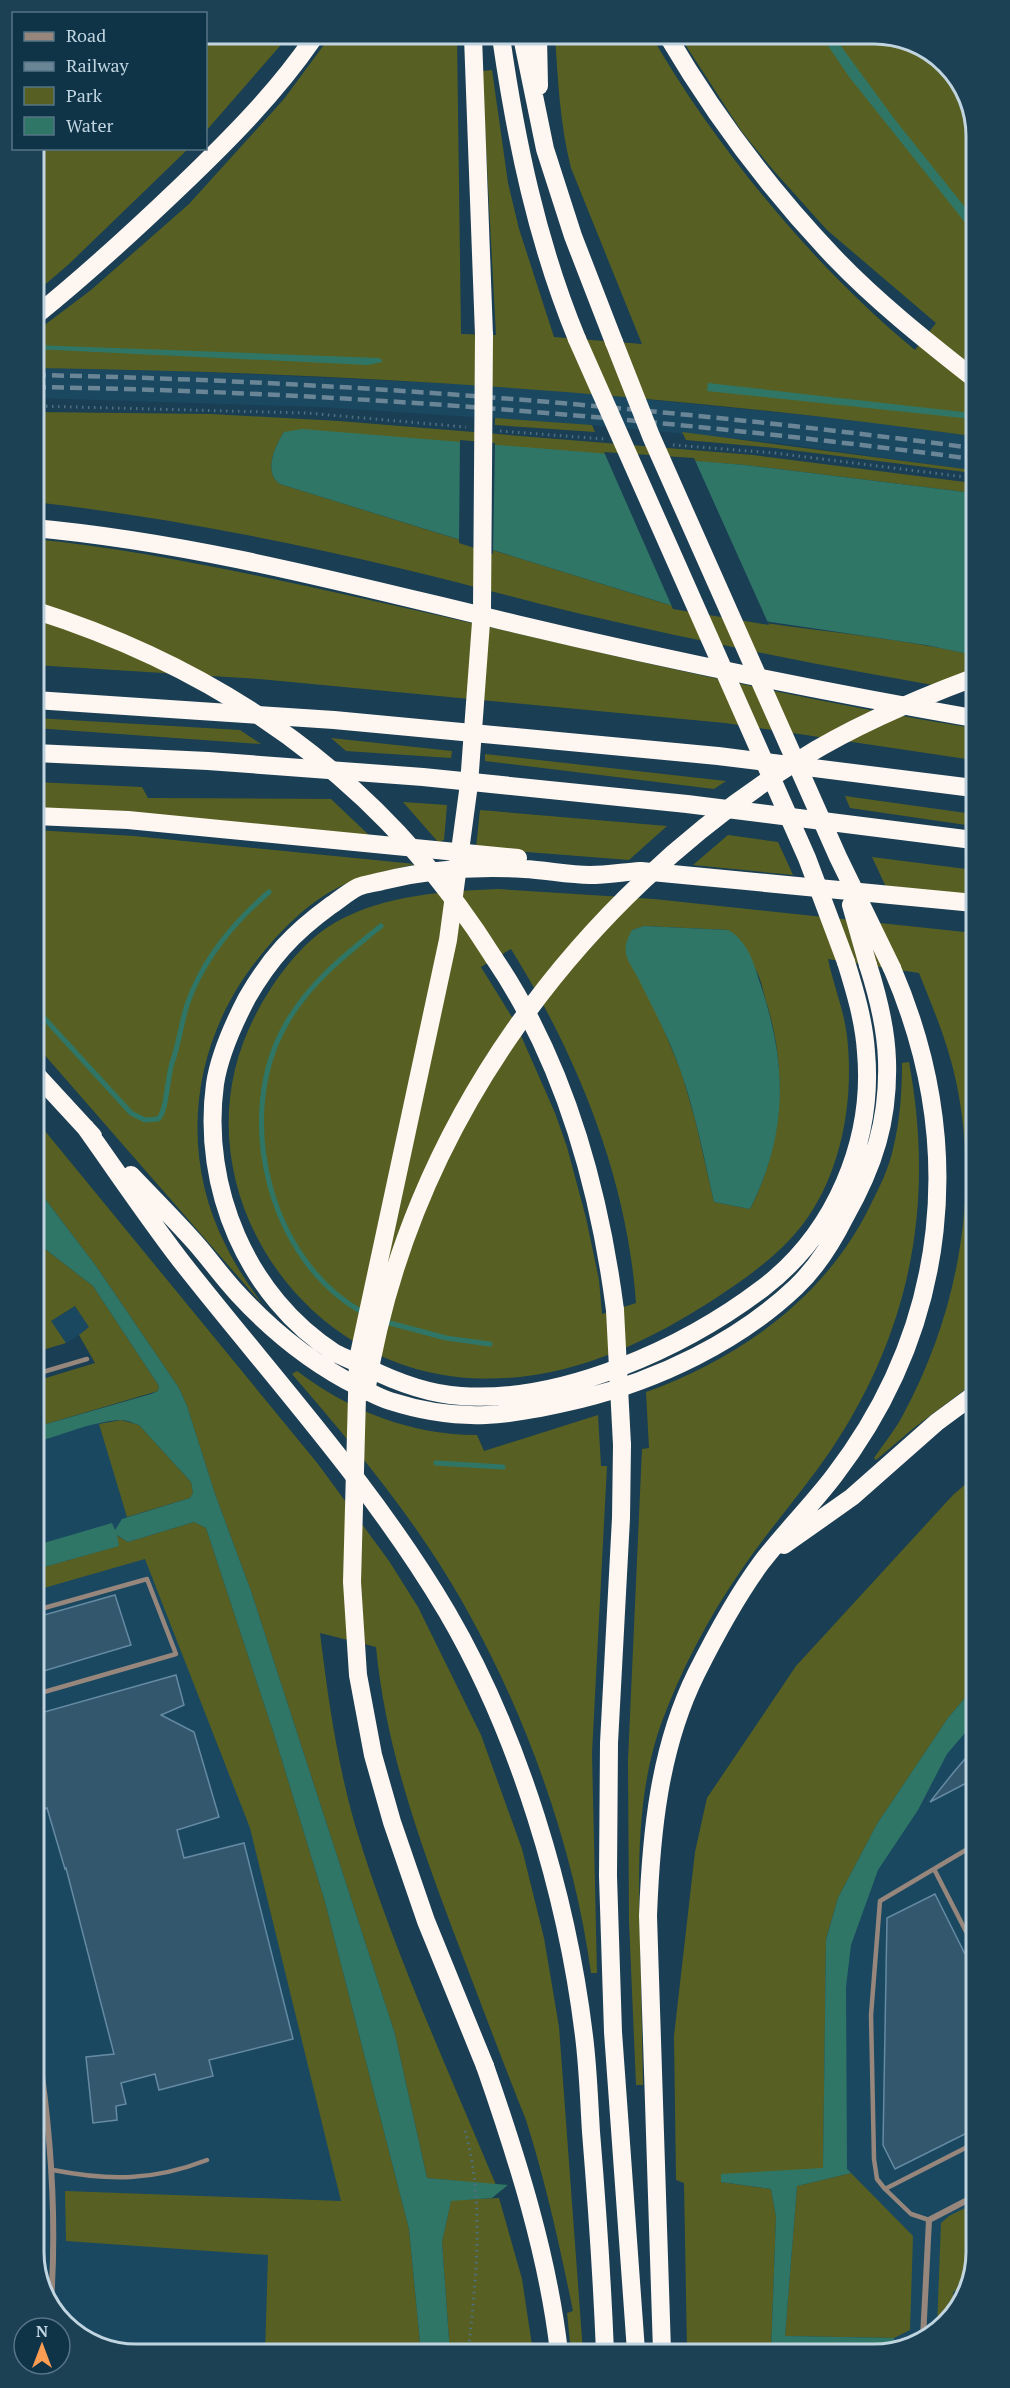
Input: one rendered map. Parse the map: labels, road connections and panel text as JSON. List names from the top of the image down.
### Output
{
  "legend": [
    "Road",
    "Railway",
    "Park",
    "Water"
  ],
  "north": "top"
}
